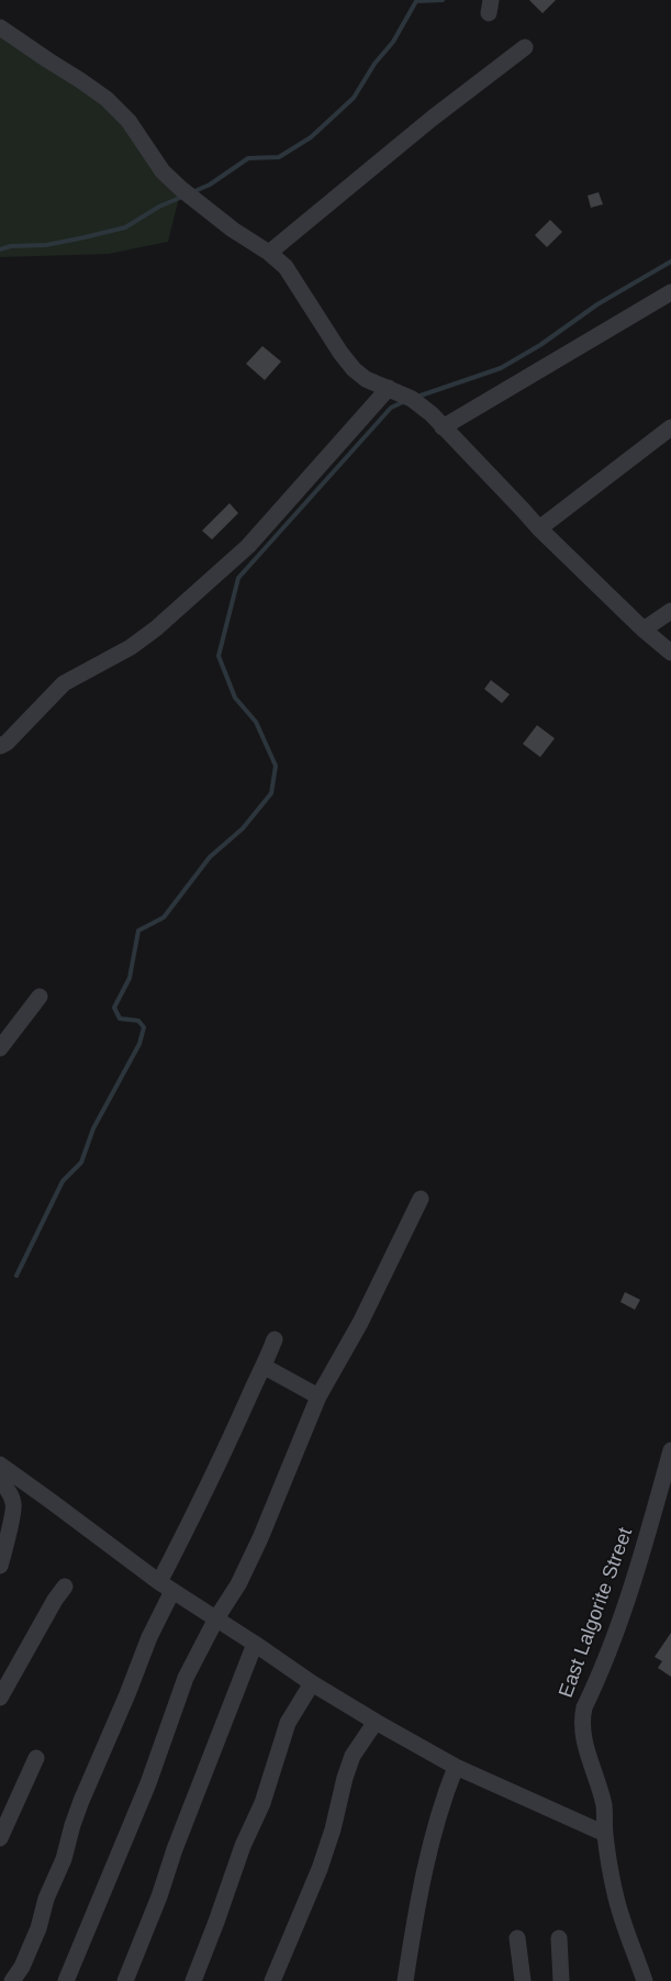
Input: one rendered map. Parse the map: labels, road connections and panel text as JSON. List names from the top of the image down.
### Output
{
  "streets": {
    "street": ["East Lalgorite Street"]
  }
}
